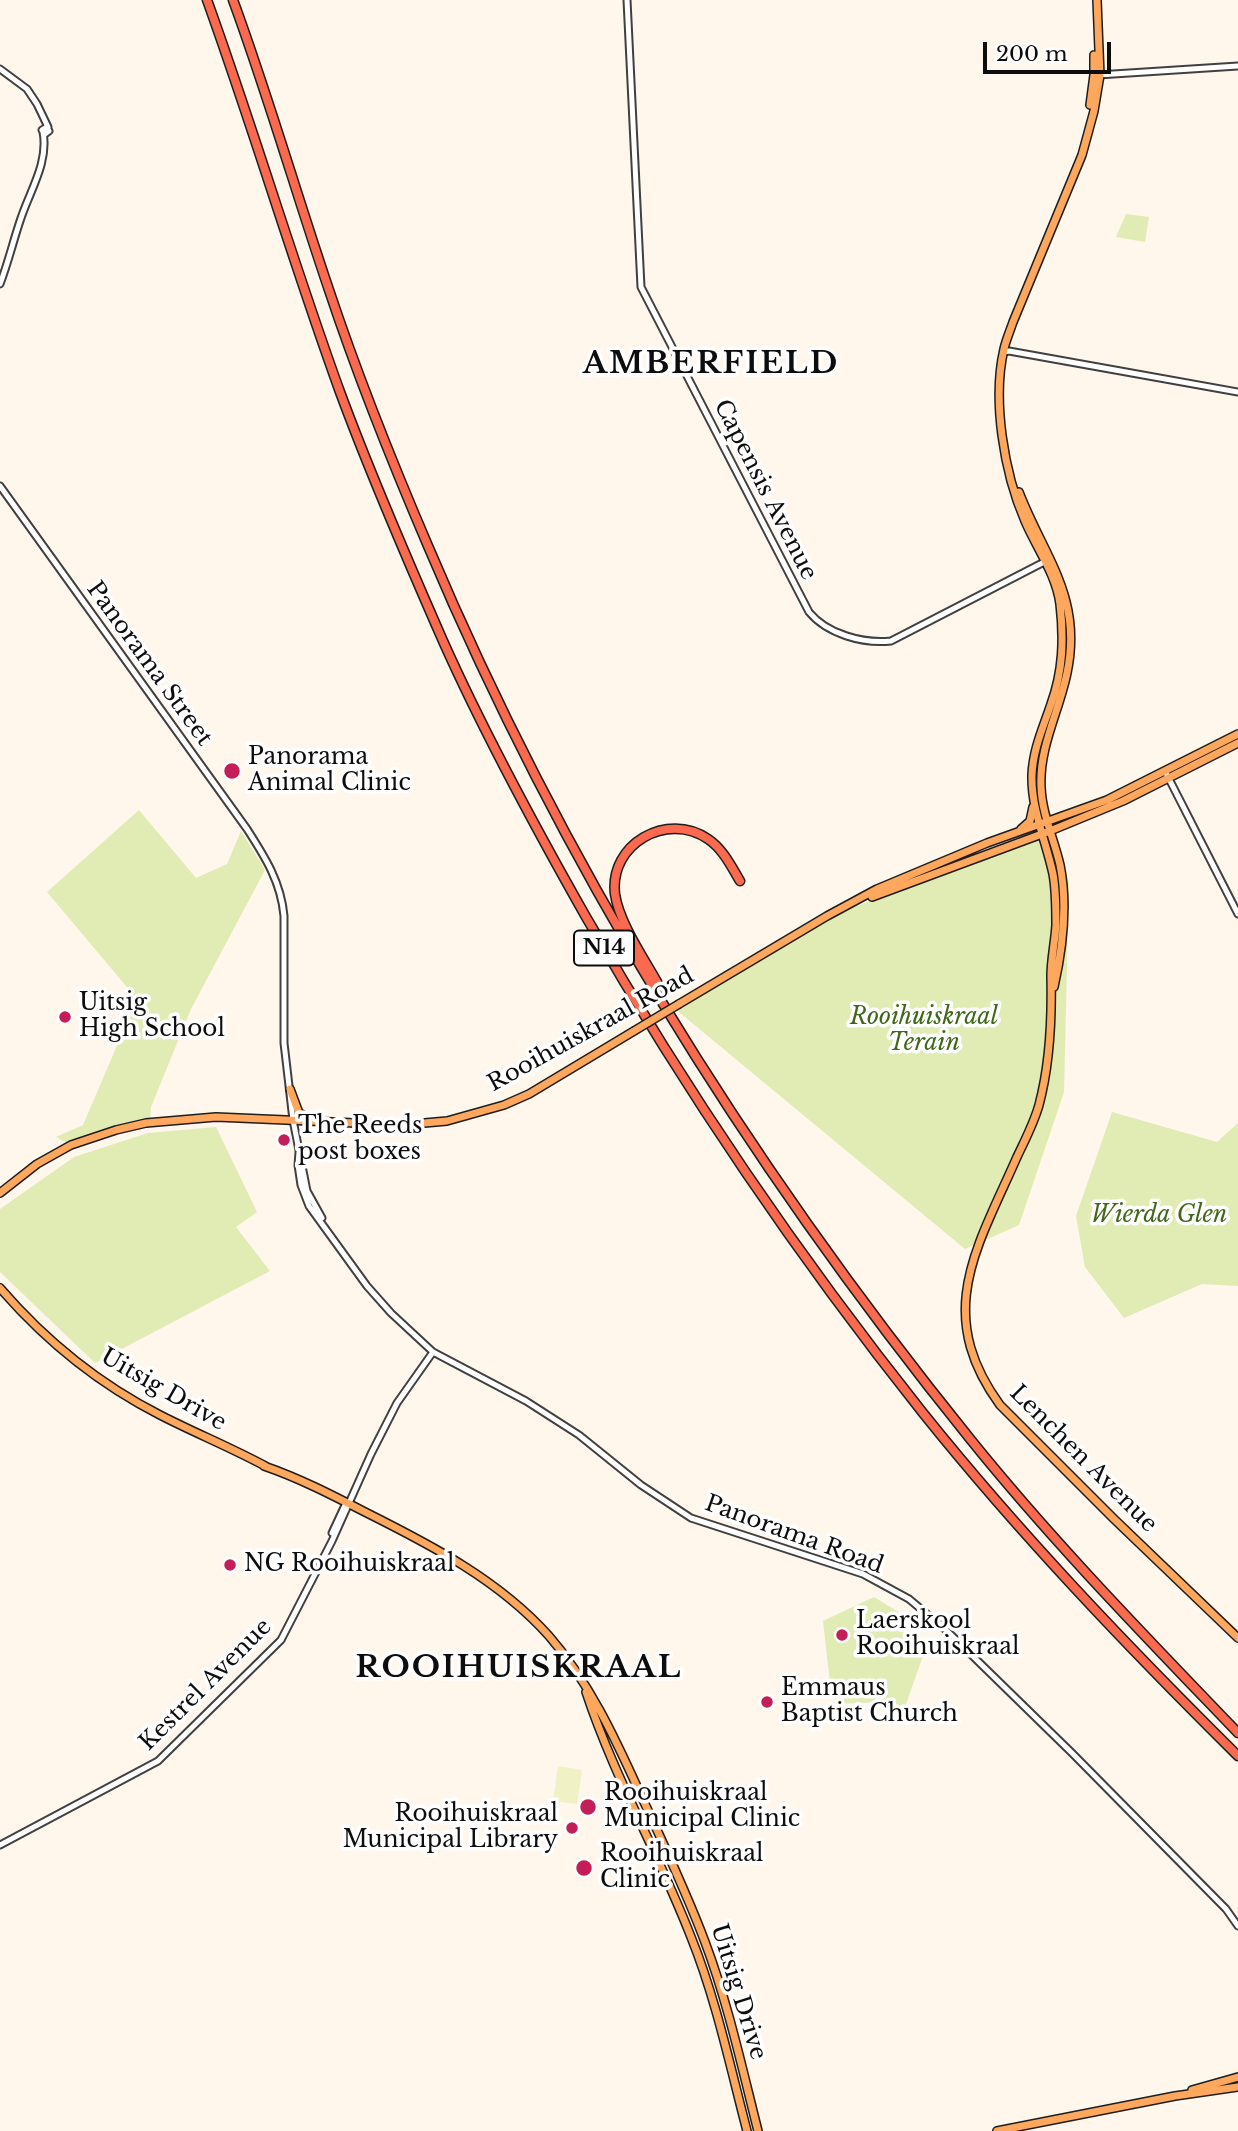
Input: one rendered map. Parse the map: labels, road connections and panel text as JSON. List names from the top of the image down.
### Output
{
  "streets": {
    "highway": ["N14"],
    "main road": ["Rooihuiskraal Road", "Uitsig Drive", "Lenchen Avenue"],
    "street": [
      "Capensis Avenue",
      "Panorama Street",
      "Panorama Road",
      "Kestrel Avenue"
    ]
  },
  "crossings": [
    ["Capensis Avenue", "Lenchen Avenue"],
    ["Panorama Street", "Rooihuiskraal Road"],
    ["Panorama Street", "Panorama Road"],
    ["Panorama Street", "Kestrel Avenue"],
    ["Rooihuiskraal Road", "Lenchen Avenue"],
    ["Uitsig Drive", "Kestrel Avenue"]
  ],
  "districts": ["AMBERFIELD", "ROOIHUISKRAAL"],
  "parks": ["Rooihuiskraal Terain", "Wierda Glen"],
  "places": [
    "Panorama Animal Clinic",
    "Uitsig High School",
    "The Reeds post boxes",
    "NG Rooihuiskraal",
    "Laerskool Rooihuiskraal",
    "Emmaus Baptist Church",
    "Rooihuiskraal Municipal Clinic",
    "Rooihuiskraal Municipal Library",
    "Rooihuiskraal Clinic"
  ],
  "scale_bar": "200 m"
}
